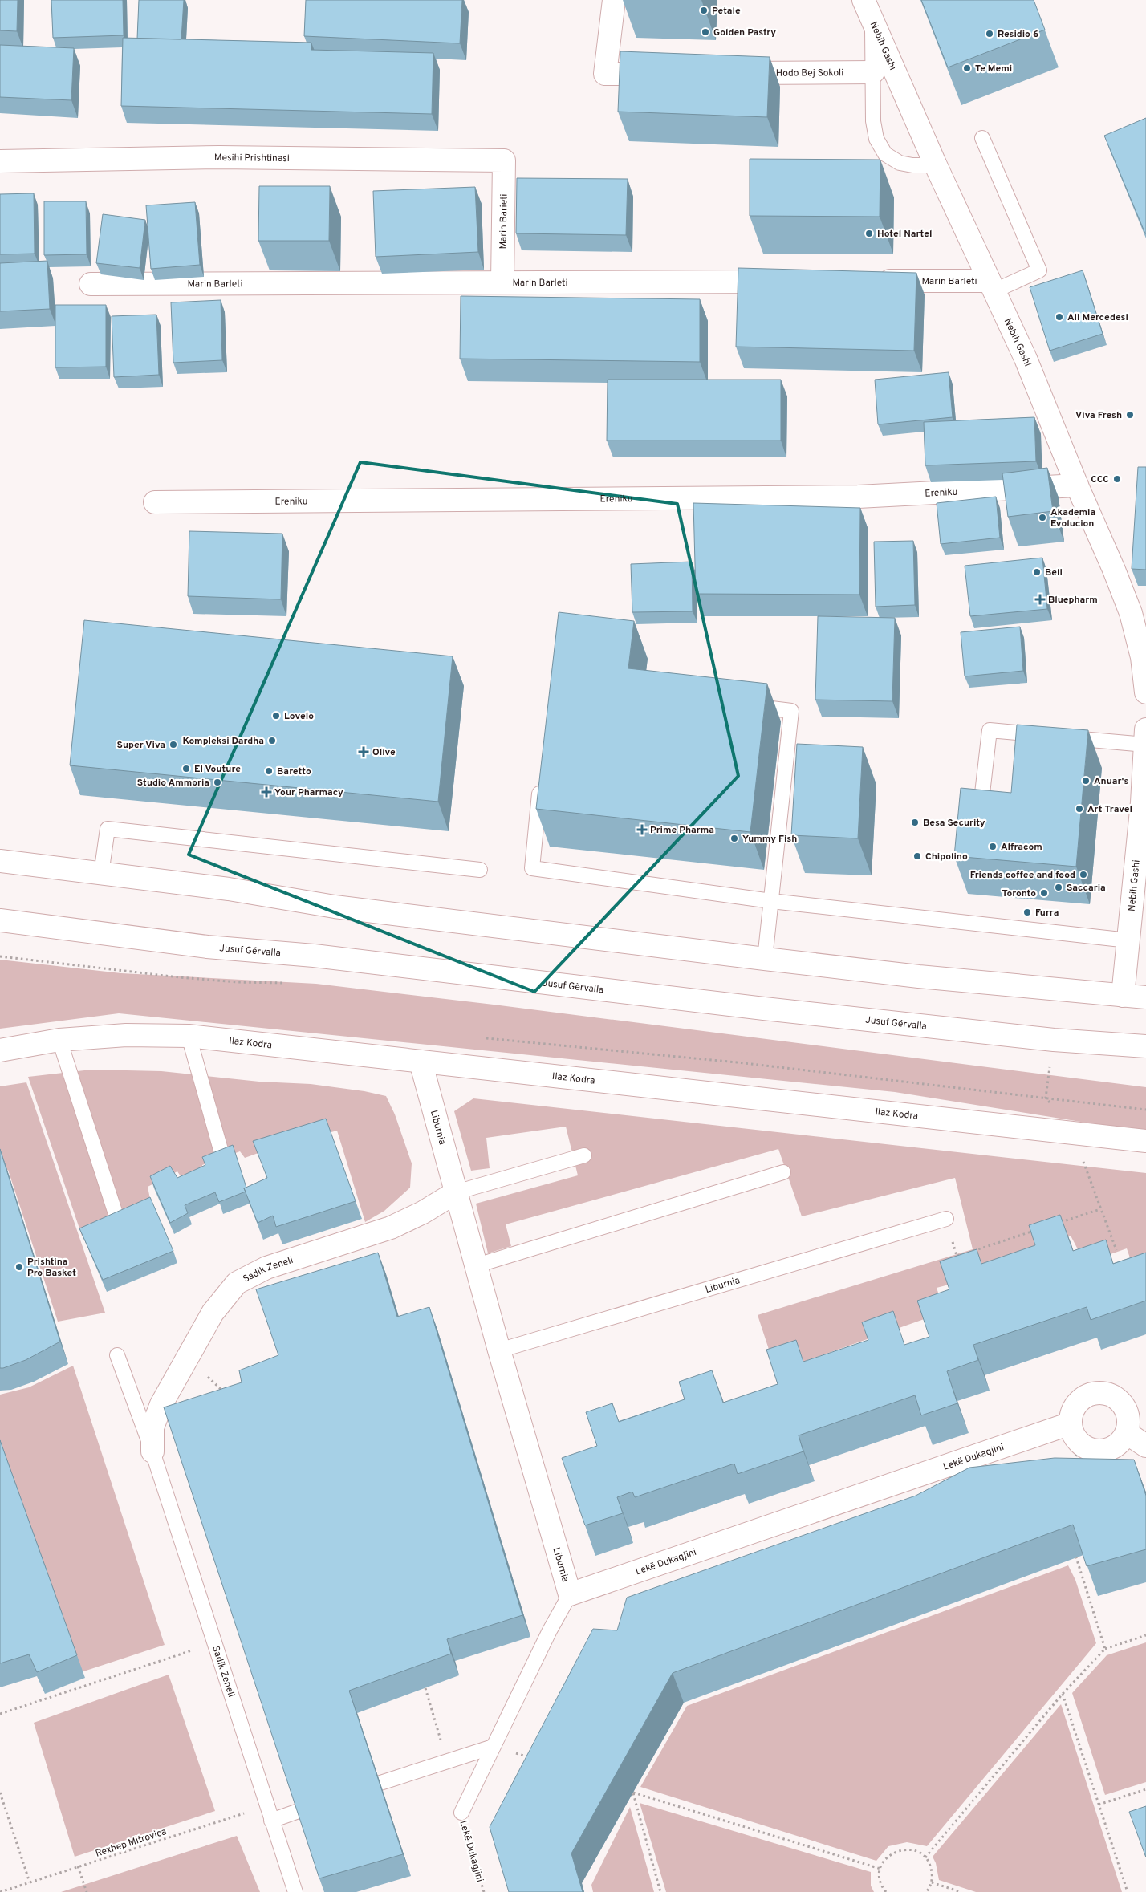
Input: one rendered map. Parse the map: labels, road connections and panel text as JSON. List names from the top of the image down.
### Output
{
  "streets": {
    "main road": [
      "Nebih Gashi",
      "Hodo Bej Sokoli",
      "Mesihi Prishtinasi",
      "Marin Barieti",
      "Marin Barleti",
      "Ereniku",
      "Jusuf Gërvalla",
      "Ilaz Kodra",
      "Liburnia",
      "Sadik Zeneli",
      "Lekë Dukagjini"
    ],
    "path": ["Rexhep Mitrovica"]
  },
  "crossings": [
    ["Nebih Gashi", "Marin Barleti"],
    ["Nebih Gashi", "Ereniku"],
    ["Mesihi Prishtinasi", "Marin Barieti"],
    ["Marin Barieti", "Marin Barleti"],
    ["Ilaz Kodra", "Liburnia"],
    ["Liburnia", "Sadik Zeneli"],
    ["Liburnia", "Lekë Dukagjini"],
    ["Sadik Zeneli", "Rexhep Mitrovica"]
  ],
  "places": {
    "other": [
      "Petale",
      "Golden Pastry",
      "Residio 6",
      "Te Memi",
      "Hotel Nartel",
      "Ali Mercedesi",
      "Viva Fresh",
      "CCC",
      "Akademia Evolucion",
      "Beli",
      "Lovelo",
      "Kompleksi Dardha",
      "Super Viva",
      "El Vouture",
      "Baretto",
      "Anuar's",
      "Studio Ammoria",
      "Art Travel",
      "Besa Security",
      "Yummy Fish",
      "Alfracom",
      "Chipolino",
      "Friends coffee and food",
      "Saccaria",
      "Toronto",
      "Furra",
      "Prishtina Pro Basket"
    ],
    "health": [
      "Bluepharm",
      "Olive",
      "Your Pharmacy",
      "Prime Pharma"
    ]
  }
}
